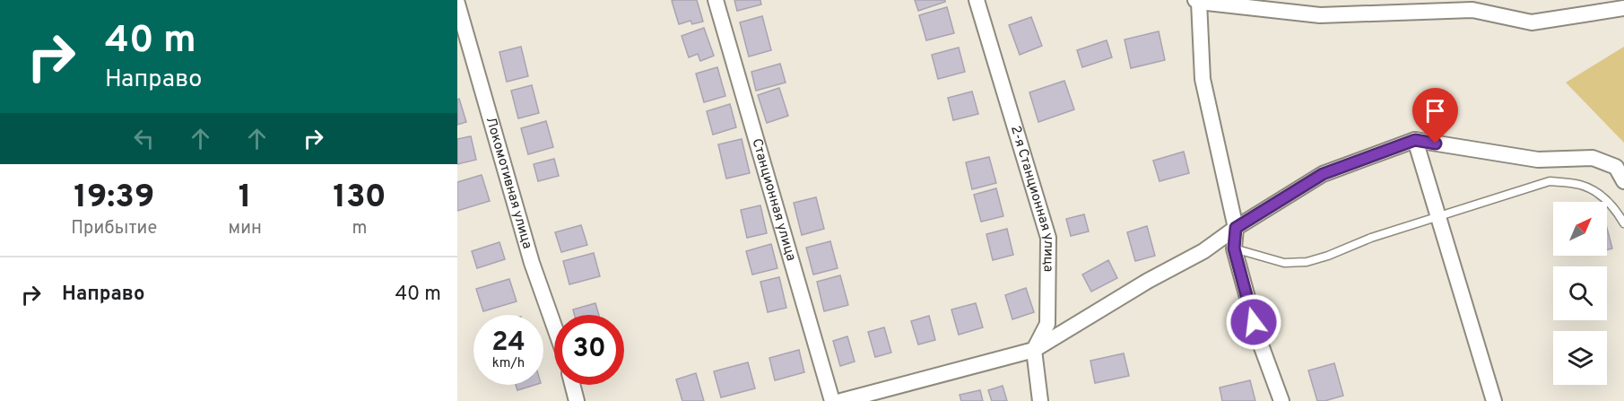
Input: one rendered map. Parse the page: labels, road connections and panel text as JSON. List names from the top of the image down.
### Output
{
  "streets": {
    "street": ["Локомотивная улица", "2-я Станционная улица", "Станционная улица"]
  },
  "north": "top right",
  "page": {
    "turn": ["40 m", "Направо"],
    "eta": [
      "19:39",
      "Прибытие",
      "1",
      "мин",
      "130",
      "m"
    ],
    "list": [
      {
        "name": "Направо",
        "value": "40 m"
      }
    ],
    "speed": "24 km/h",
    "limit": "30"
  }
}
